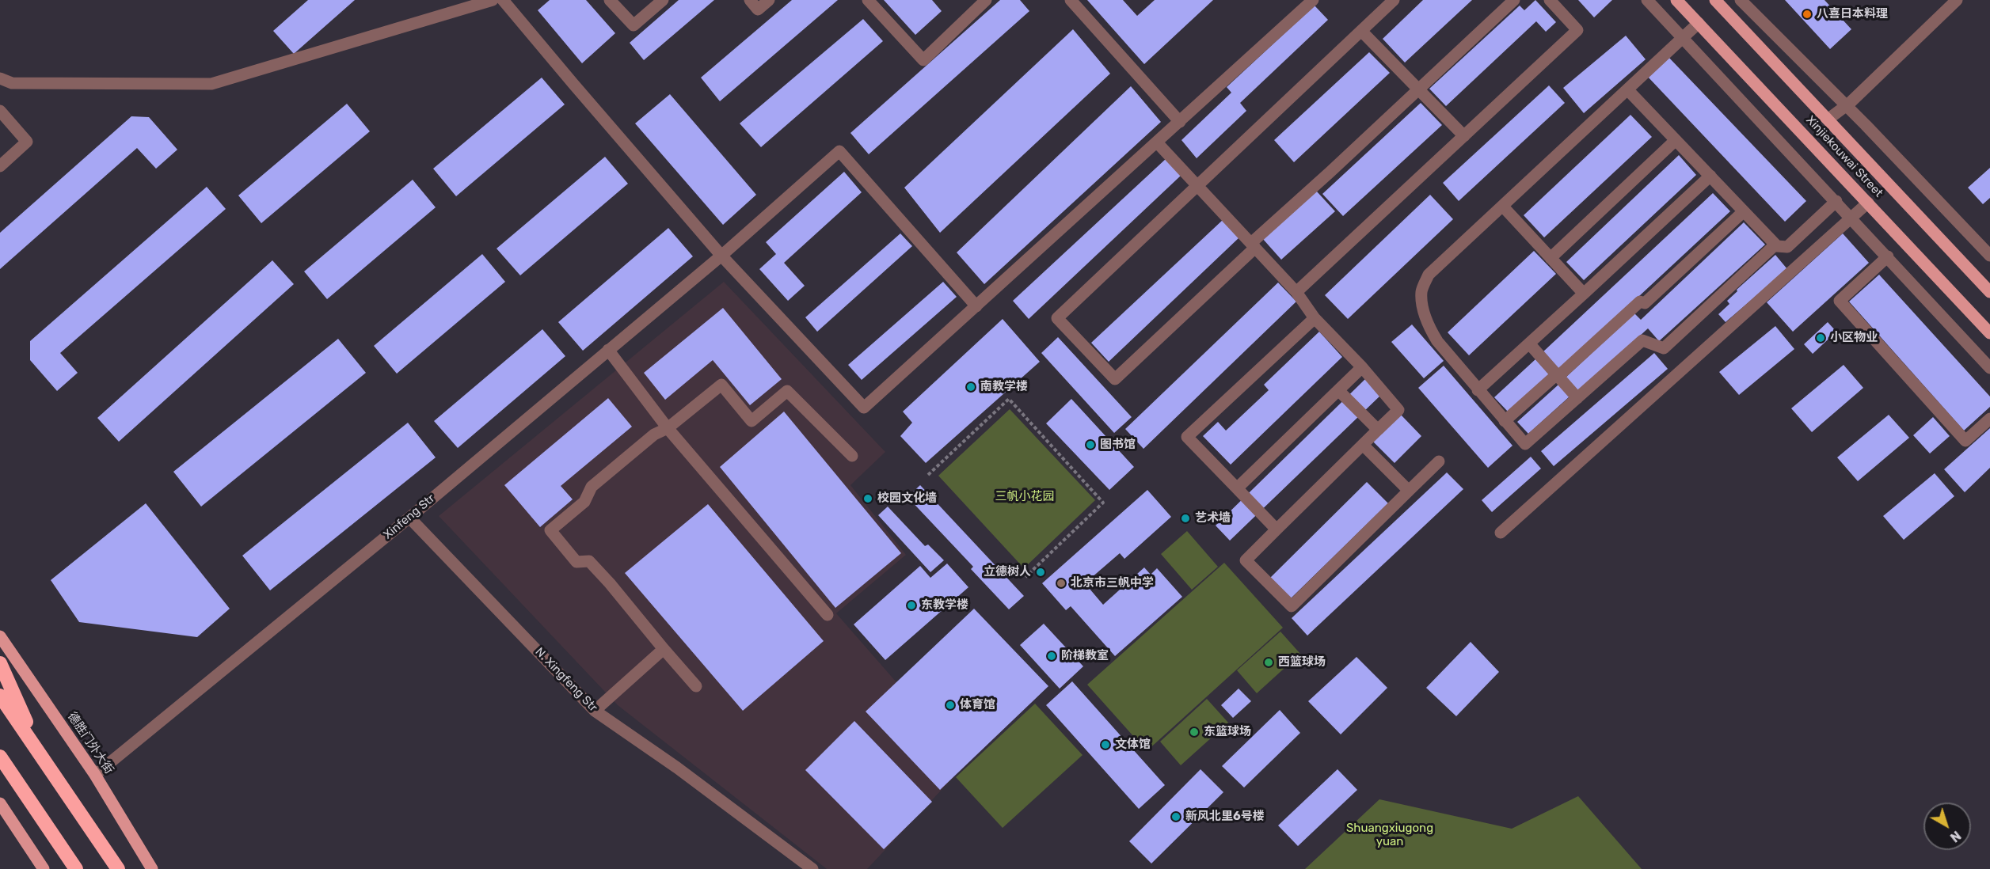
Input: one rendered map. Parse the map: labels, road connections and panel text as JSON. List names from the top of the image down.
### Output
{
  "streets": {
    "main road": ["Xinjiekouwai Street", "德胜门外大街"],
    "street": ["Xinfeng Str", "N. Xingfeng Str"]
  },
  "crossings": [
    ["Xinfeng Str", "N. Xingfeng Str"],
    ["Xinfeng Str", "德胜门外大街"]
  ],
  "parks": ["三帆小花园", "Shuangxiugong yuan"],
  "places": [
    "八喜日本料理",
    "小区物业",
    "南教学楼",
    "图书馆",
    "校园文化墙",
    "艺术墙",
    "立德树人",
    "北京市三帆中学",
    "东教学楼",
    "阶梯教室",
    "西篮球场",
    "体育馆",
    "东篮球场",
    "文体馆",
    "新风北里6号楼"
  ],
  "north": "bottom right"
}
